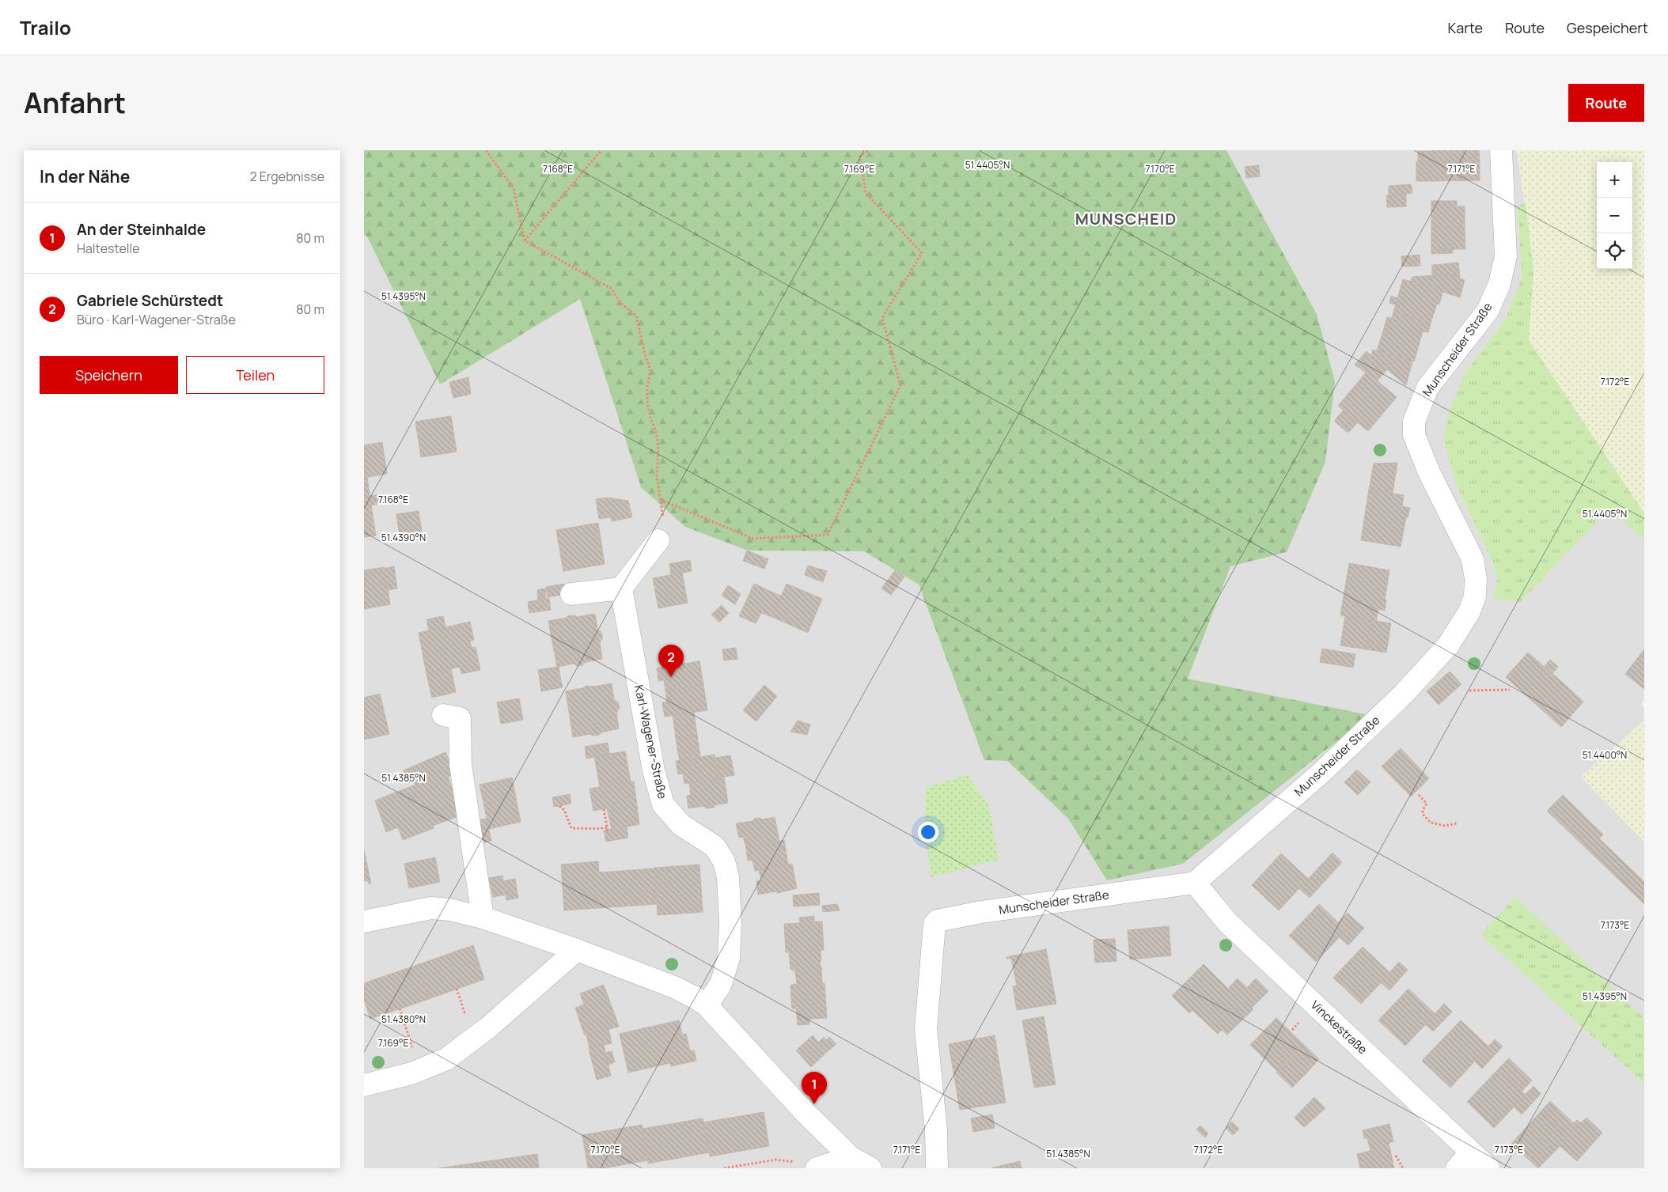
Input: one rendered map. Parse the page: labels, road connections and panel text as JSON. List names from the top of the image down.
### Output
{
  "streets": {
    "street": ["Munscheider Straße", "Karl-Wagener-Straße", "Vinckestraße"]
  },
  "crossings": [
    ["Munscheider Straße", "Vinckestraße"]
  ],
  "districts": ["MUNSCHEID"],
  "page": {
    "header": "Trailo",
    "nav": ["Karte", "Route", "Gespeichert"],
    "title": "Anfahrt",
    "buttons": [
      "Route",
      ["Speichern", "Teilen"]
    ],
    "heading": ["In der Nähe", "2 Ergebnisse"],
    "map_buttons": ["+", "−"],
    "list": [
      {
        "mark": "1",
        "name": "An der Steinhalde",
        "note": "Haltestelle",
        "value": "80 m"
      },
      {
        "mark": "2",
        "name": "Gabriele Schürstedt",
        "note": "Büro · Karl-Wagener-Straße",
        "value": "80 m"
      }
    ],
    "pins": ["2", "1"]
  },
  "coordinates": [
    "51.4405°N",
    "7.168°E",
    "7.169°E",
    "7.170°E",
    "7.171°E",
    "51.4395°N",
    "7.172°E",
    "51.4390°N",
    "51.4400°N",
    "51.4385°N",
    "7.173°E",
    "51.4380°N"
  ]
}
